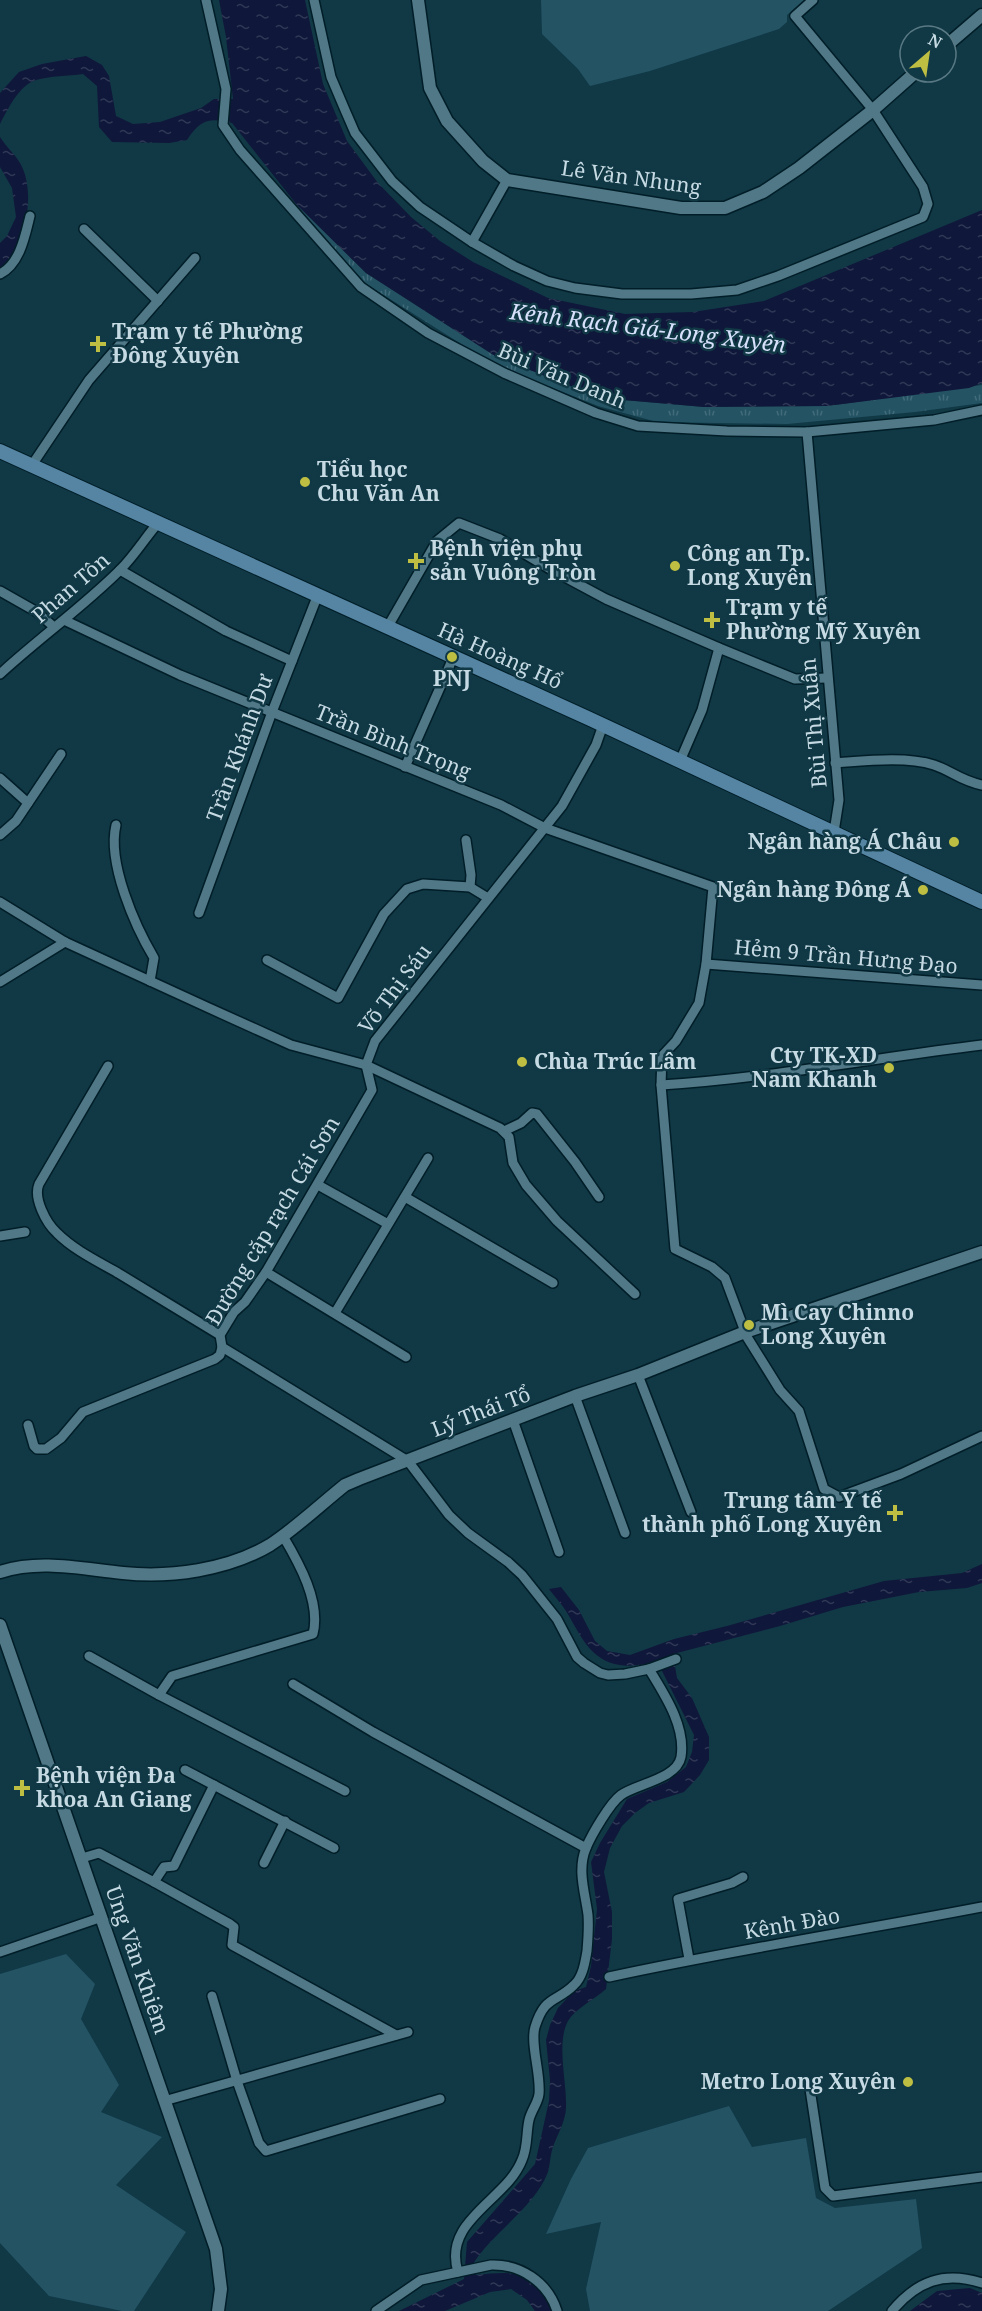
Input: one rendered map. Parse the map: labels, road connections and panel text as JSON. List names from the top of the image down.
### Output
{
  "streets": {
    "main road": ["Hà Hoàng Hổ"],
    "street": [
      "Lê Văn Nhung",
      "Bùi Văn Danh",
      "Phan Tôn",
      "Bùi Thị Xuân",
      "Trần Bình Trọng",
      "Trần Khánh Dư",
      "Hẻm 9 Trần Hưng Đạo",
      "Võ Thị Sáu",
      "Đường cặp rạch Cái Sơn",
      "Lý Thái Tổ",
      "Kênh Đào",
      "Ung Văn Khiêm"
    ]
  },
  "crossings": [
    ["Bùi Văn Danh", "Bùi Thị Xuân"],
    ["Phan Tôn", "Hà Hoàng Hổ"],
    ["Phan Tôn", "Trần Bình Trọng"],
    ["Hà Hoàng Hổ", "Bùi Thị Xuân"],
    ["Hà Hoàng Hổ", "Trần Khánh Dư"],
    ["Hà Hoàng Hổ", "Võ Thị Sáu"],
    ["Trần Bình Trọng", "Trần Khánh Dư"],
    ["Trần Bình Trọng", "Hẻm 9 Trần Hưng Đạo"],
    ["Trần Bình Trọng", "Võ Thị Sáu"],
    ["Võ Thị Sáu", "Đường cặp rạch Cái Sơn"],
    ["Đường cặp rạch Cái Sơn", "Lý Thái Tổ"]
  ],
  "water": ["Kênh Rạch Giá-Long Xuyên"],
  "places": {
    "health": [
      "Trạm y tế Phường Đông Xuyên",
      "Bệnh viện phụ sản Vuông Tròn",
      "Trạm y tế Phường Mỹ Xuyên",
      "Trung tâm Y tế thành phố Long Xuyên",
      "Bệnh viện Đa khoa An Giang"
    ],
    "other": [
      "Tiểu học Chu Văn An",
      "Công an Tp. Long Xuyên",
      "PNJ",
      "Ngân hàng Á Châu",
      "Ngân hàng Đông Á",
      "Chùa Trúc Lâm",
      "Cty TK-XD Nam Khanh",
      "Mì Cay Chinno Long Xuyên",
      "Metro Long Xuyên"
    ]
  },
  "north": "top right"
}
